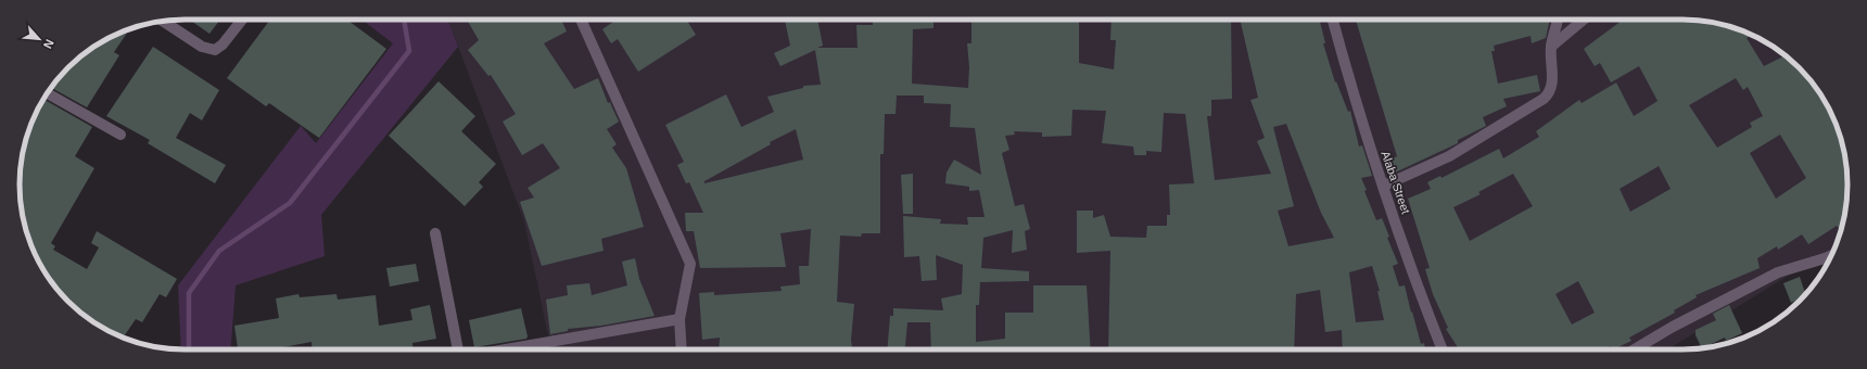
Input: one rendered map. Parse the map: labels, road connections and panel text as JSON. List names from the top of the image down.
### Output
{
  "streets": {
    "street": ["Alaba Street"]
  },
  "north": "bottom right"
}
